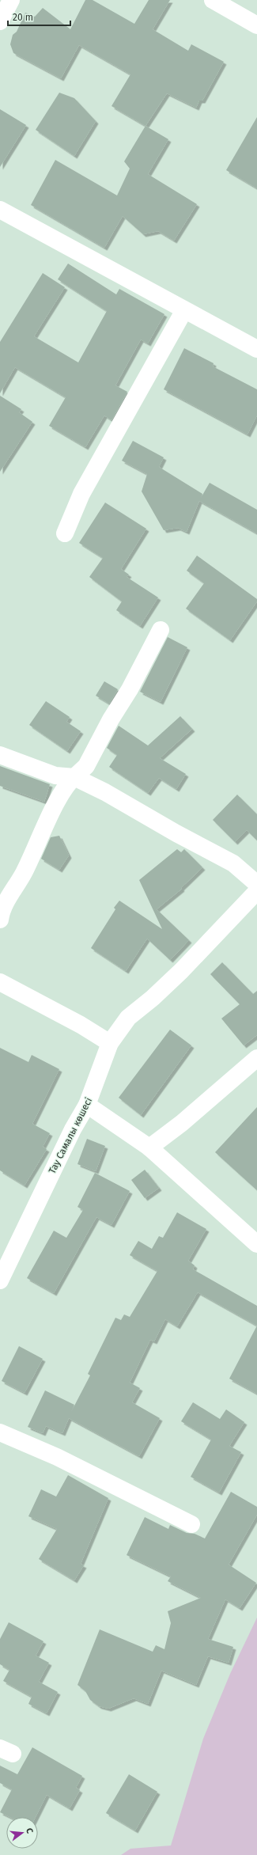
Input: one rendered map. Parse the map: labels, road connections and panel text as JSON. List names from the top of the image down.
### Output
{
  "streets": {
    "street": ["Тау Самалы көшесі"]
  },
  "scale_bar": "20 m",
  "north": "right"
}
